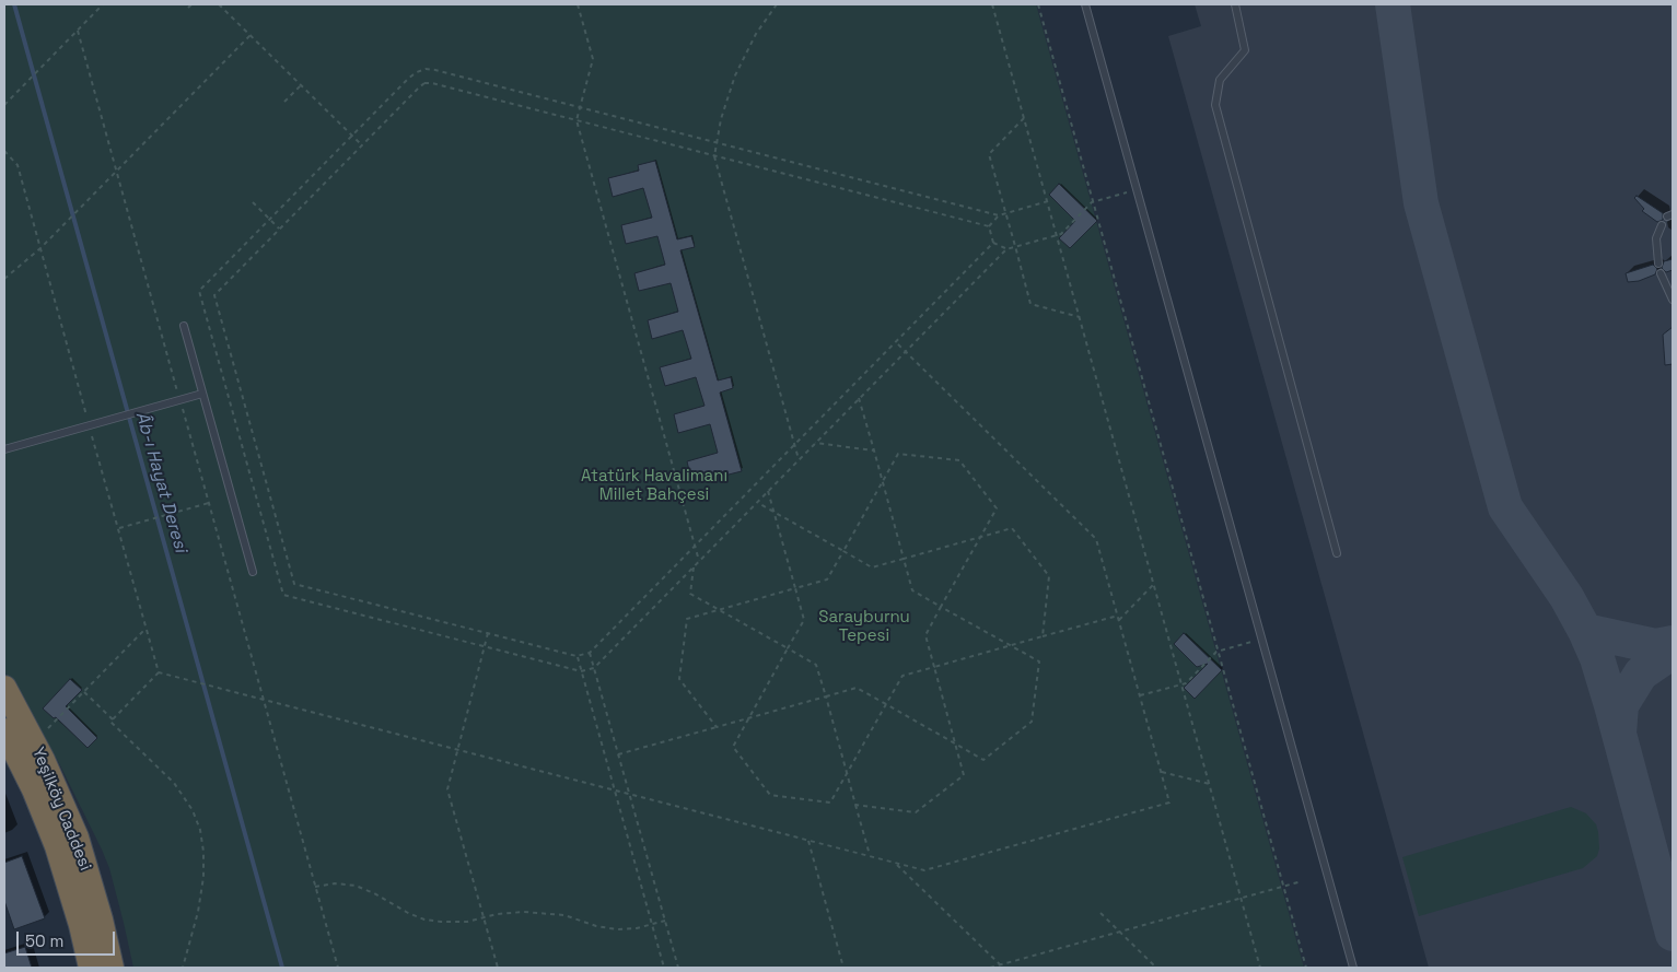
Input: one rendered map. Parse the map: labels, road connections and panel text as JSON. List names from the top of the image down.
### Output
{
  "streets": {
    "highway": ["Yeşilköy Caddesi"]
  },
  "water": ["Âb-ı Hayat Deresi"],
  "parks": ["Atatürk Havalimanı Millet Bahçesi", "Sarayburnu Tepesi"],
  "scale_bar": "50 m"
}
